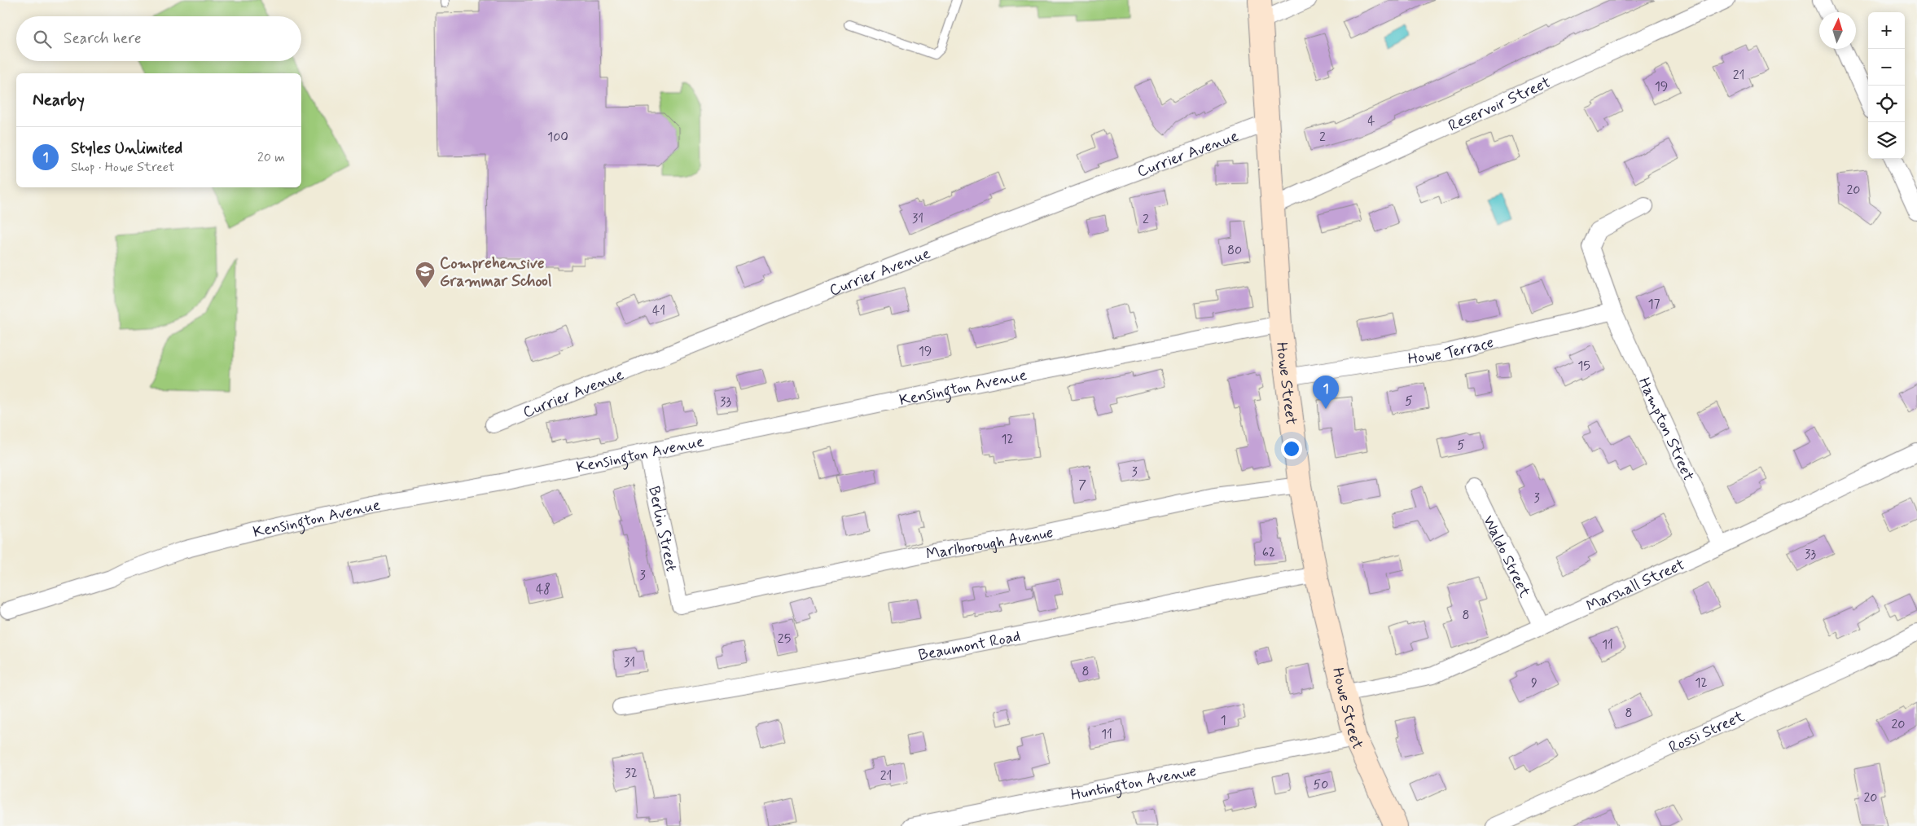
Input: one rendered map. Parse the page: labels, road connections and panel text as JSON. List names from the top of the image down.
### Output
{
  "streets": {
    "main road": ["Howe Street"],
    "street": [
      "Reservoir Street",
      "Currier Avenue",
      "Howe Terrace",
      "Kensington Avenue",
      "Hampton Street",
      "Berlin Street",
      "Marlborough Avenue",
      "Waldo Street",
      "Marshall Street",
      "Beaumont Road",
      "Rossi Street",
      "Huntington Avenue"
    ]
  },
  "crossings": [
    ["Reservoir Street", "Howe Street"],
    ["Currier Avenue", "Howe Street"],
    ["Howe Terrace", "Howe Street"],
    ["Howe Terrace", "Hampton Street"],
    ["Howe Street", "Kensington Avenue"],
    ["Howe Street", "Marlborough Avenue"],
    ["Howe Street", "Marshall Street"],
    ["Howe Street", "Beaumont Road"],
    ["Howe Street", "Huntington Avenue"],
    ["Kensington Avenue", "Berlin Street"],
    ["Hampton Street", "Marshall Street"],
    ["Berlin Street", "Marlborough Avenue"],
    ["Waldo Street", "Marshall Street"]
  ],
  "places": {
    "school or university": ["Comprehensive Grammar School"]
  },
  "house_numbers": [
    "21",
    "19",
    "4",
    "100",
    "2",
    "20",
    "31",
    "2",
    "80",
    "17",
    "41",
    "19",
    "15",
    "5",
    "33",
    "12",
    "5",
    "3",
    "7",
    "3",
    "62",
    "33",
    "3",
    "48",
    "8",
    "25",
    "11",
    "31",
    "8",
    "9",
    "12",
    "8",
    "1",
    "20",
    "11",
    "32",
    "21",
    "50",
    "20"
  ],
  "north": "top",
  "page": {
    "map_buttons": ["+", "−"],
    "search": "Search here",
    "heading": "Nearby",
    "list": [
      {
        "mark": "1",
        "name": "Styles Unlimited",
        "note": "Shop · Howe Street",
        "value": "20 m"
      }
    ],
    "pins": "1"
  }
}
